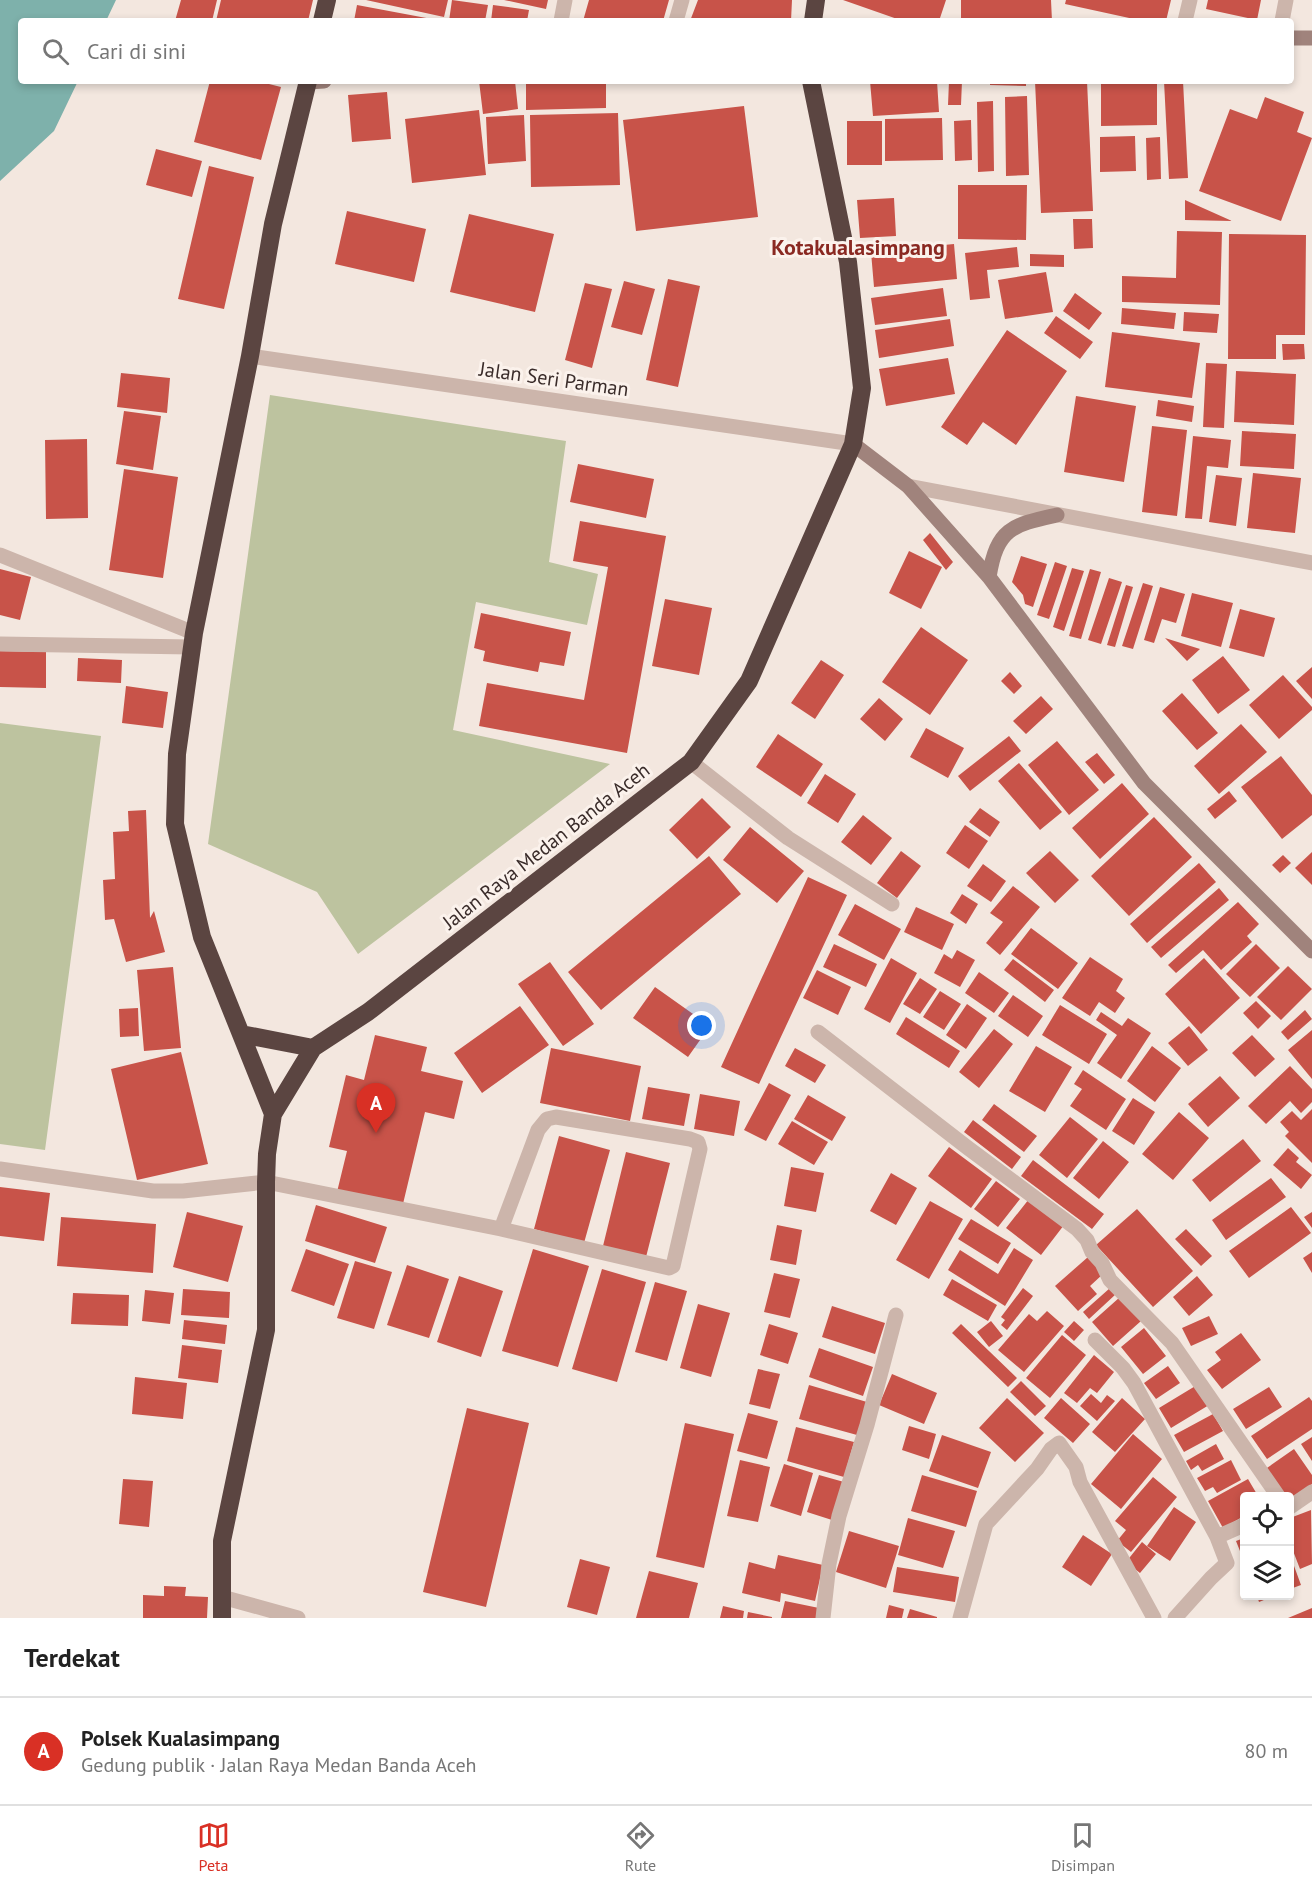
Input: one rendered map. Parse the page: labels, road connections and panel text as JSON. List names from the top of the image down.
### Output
{
  "streets": {
    "highway": ["Jalan Raya Medan Banda Aceh"],
    "street": ["Jalan Seri Parman"]
  },
  "crossings": [
    ["Jalan Seri Parman", "Jalan Raya Medan Banda Aceh"]
  ],
  "districts": ["Kotakualasimpang"],
  "page": {
    "search": "Cari di sini",
    "pins": "A",
    "heading": "Terdekat",
    "list": [
      {
        "mark": "A",
        "name": "Polsek Kualasimpang",
        "note": "Gedung publik · Jalan Raya Medan Banda Aceh",
        "value": "80 m"
      }
    ],
    "nav": ["Peta", "Rute", "Disimpan"]
  }
}
